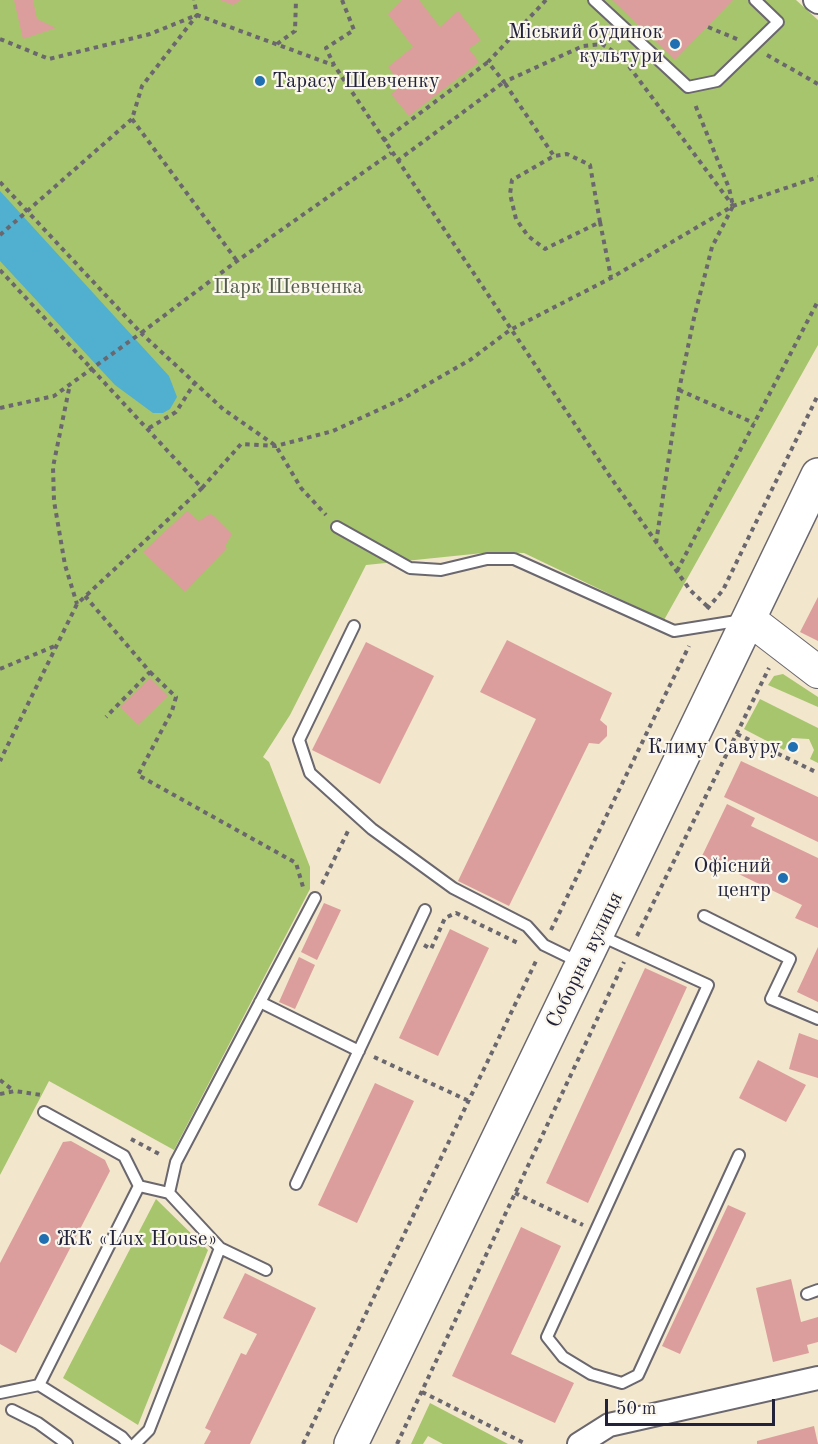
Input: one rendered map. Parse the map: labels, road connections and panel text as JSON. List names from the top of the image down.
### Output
{
  "streets": {
    "main road": ["Соборна вулиця"]
  },
  "parks": ["Парк Шевченка"],
  "places": [
    "Міський будинок культури",
    "Тарасу Шевченку",
    "Климу Савуру",
    "Офісний центр",
    "ЖК «Lux House»"
  ],
  "scale_bar": "50 m"
}
